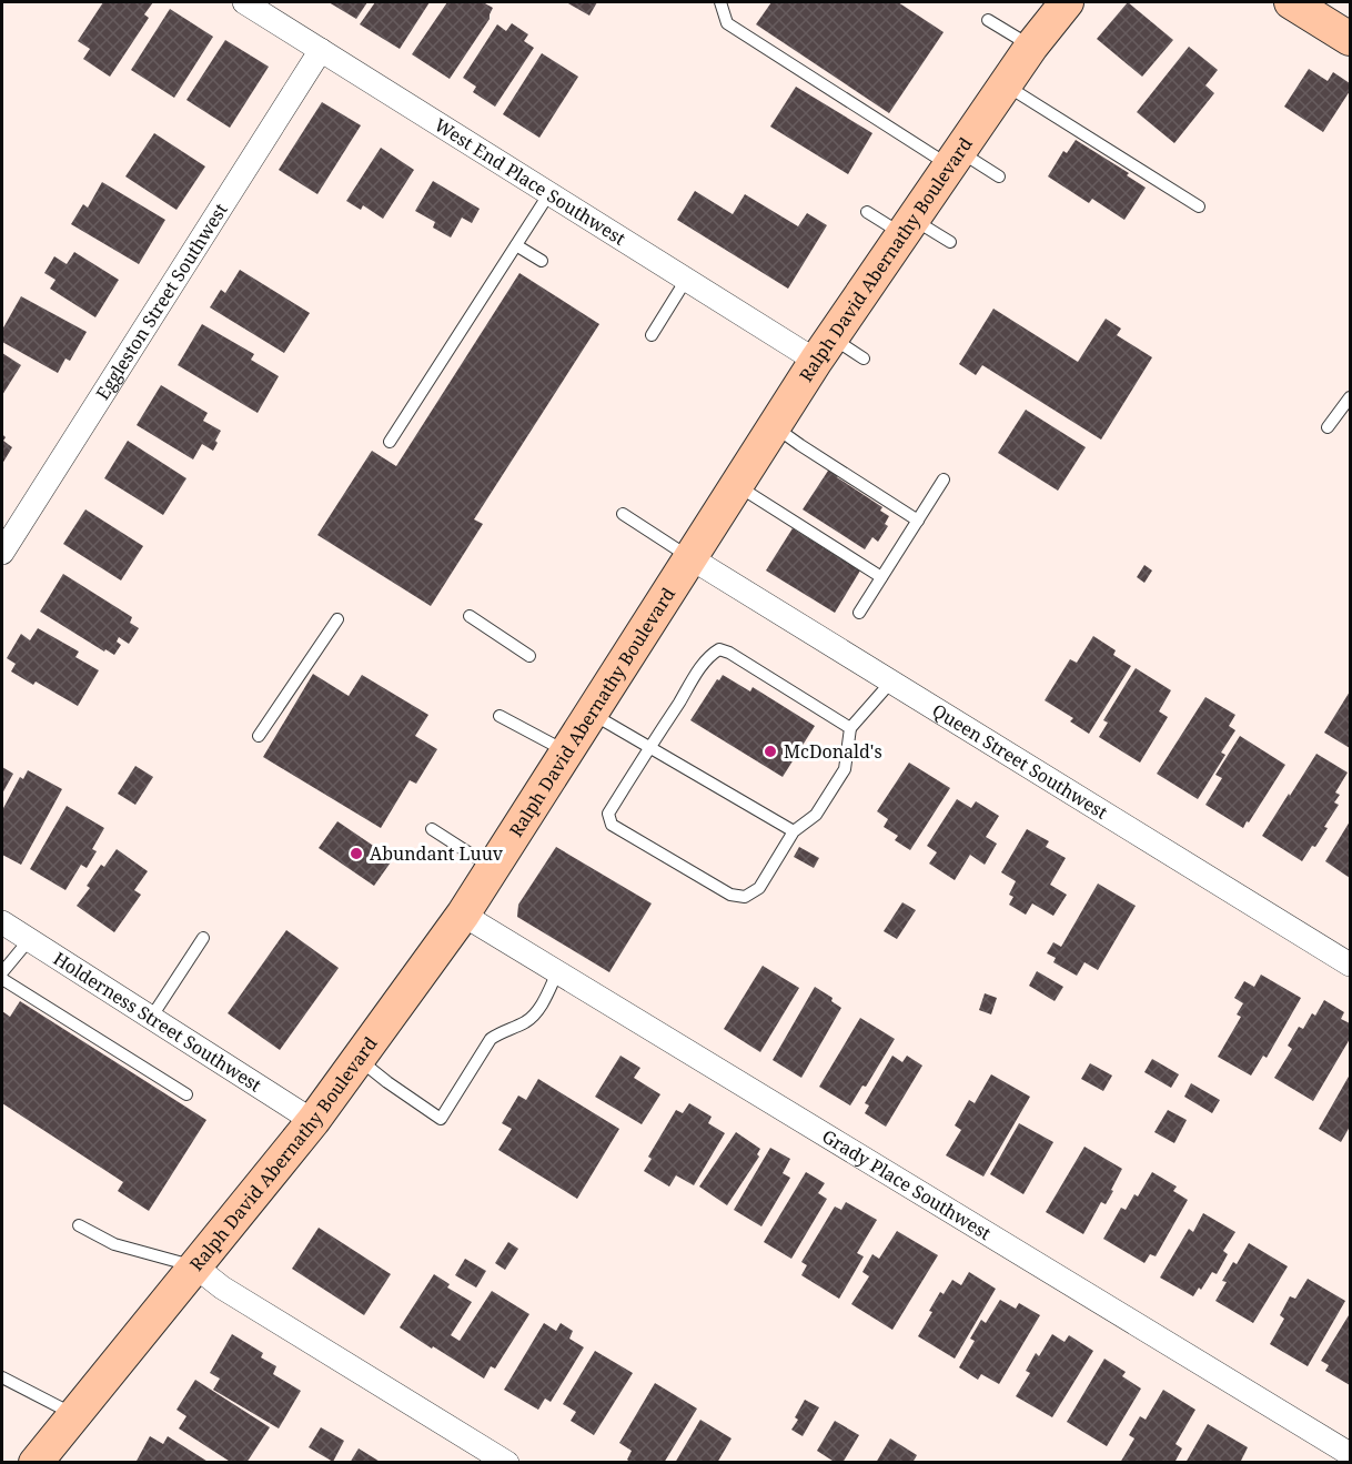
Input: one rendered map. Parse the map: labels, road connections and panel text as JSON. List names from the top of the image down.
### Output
{
  "streets": {
    "main road": ["Ralph David Abernathy Boulevard"],
    "street": [
      "West End Place Southwest",
      "Eggleston Street Southwest",
      "Queen Street Southwest",
      "Holderness Street Southwest",
      "Grady Place Southwest"
    ]
  },
  "crossings": [
    ["West End Place Southwest", "Ralph David Abernathy Boulevard"],
    ["West End Place Southwest", "Eggleston Street Southwest"],
    ["Ralph David Abernathy Boulevard", "Queen Street Southwest"],
    ["Ralph David Abernathy Boulevard", "Holderness Street Southwest"],
    ["Ralph David Abernathy Boulevard", "Grady Place Southwest"]
  ],
  "places": ["McDonald's", "Abundant Luuv"]
}
